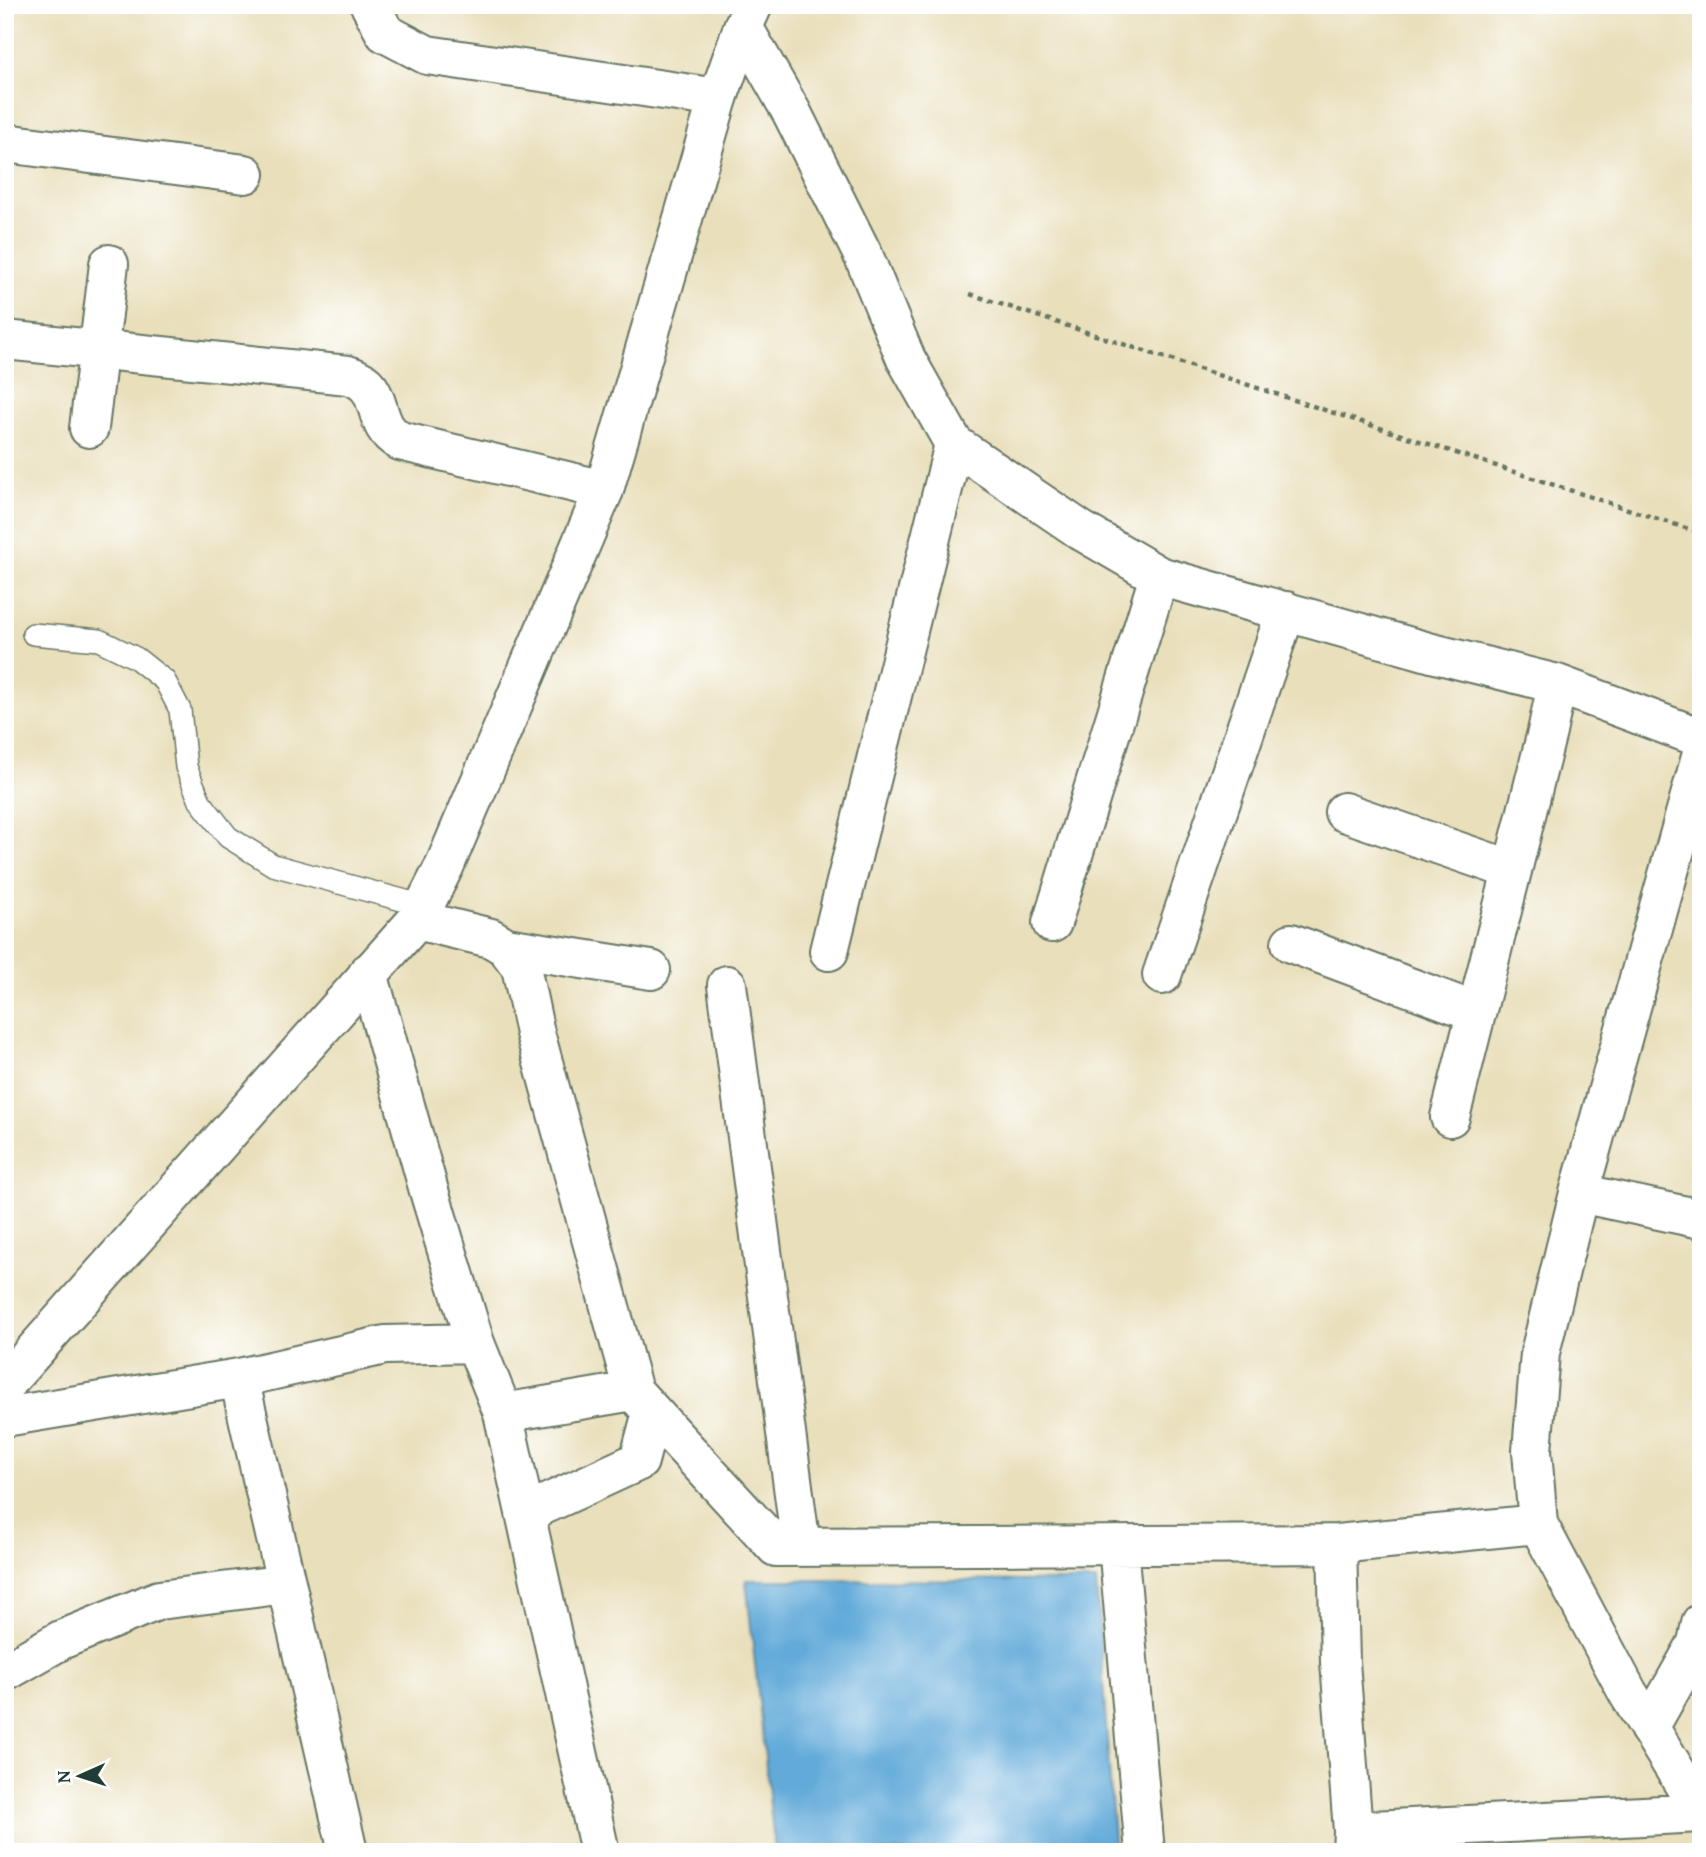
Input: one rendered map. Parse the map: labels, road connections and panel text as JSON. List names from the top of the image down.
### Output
{
  "north": "left"
}
